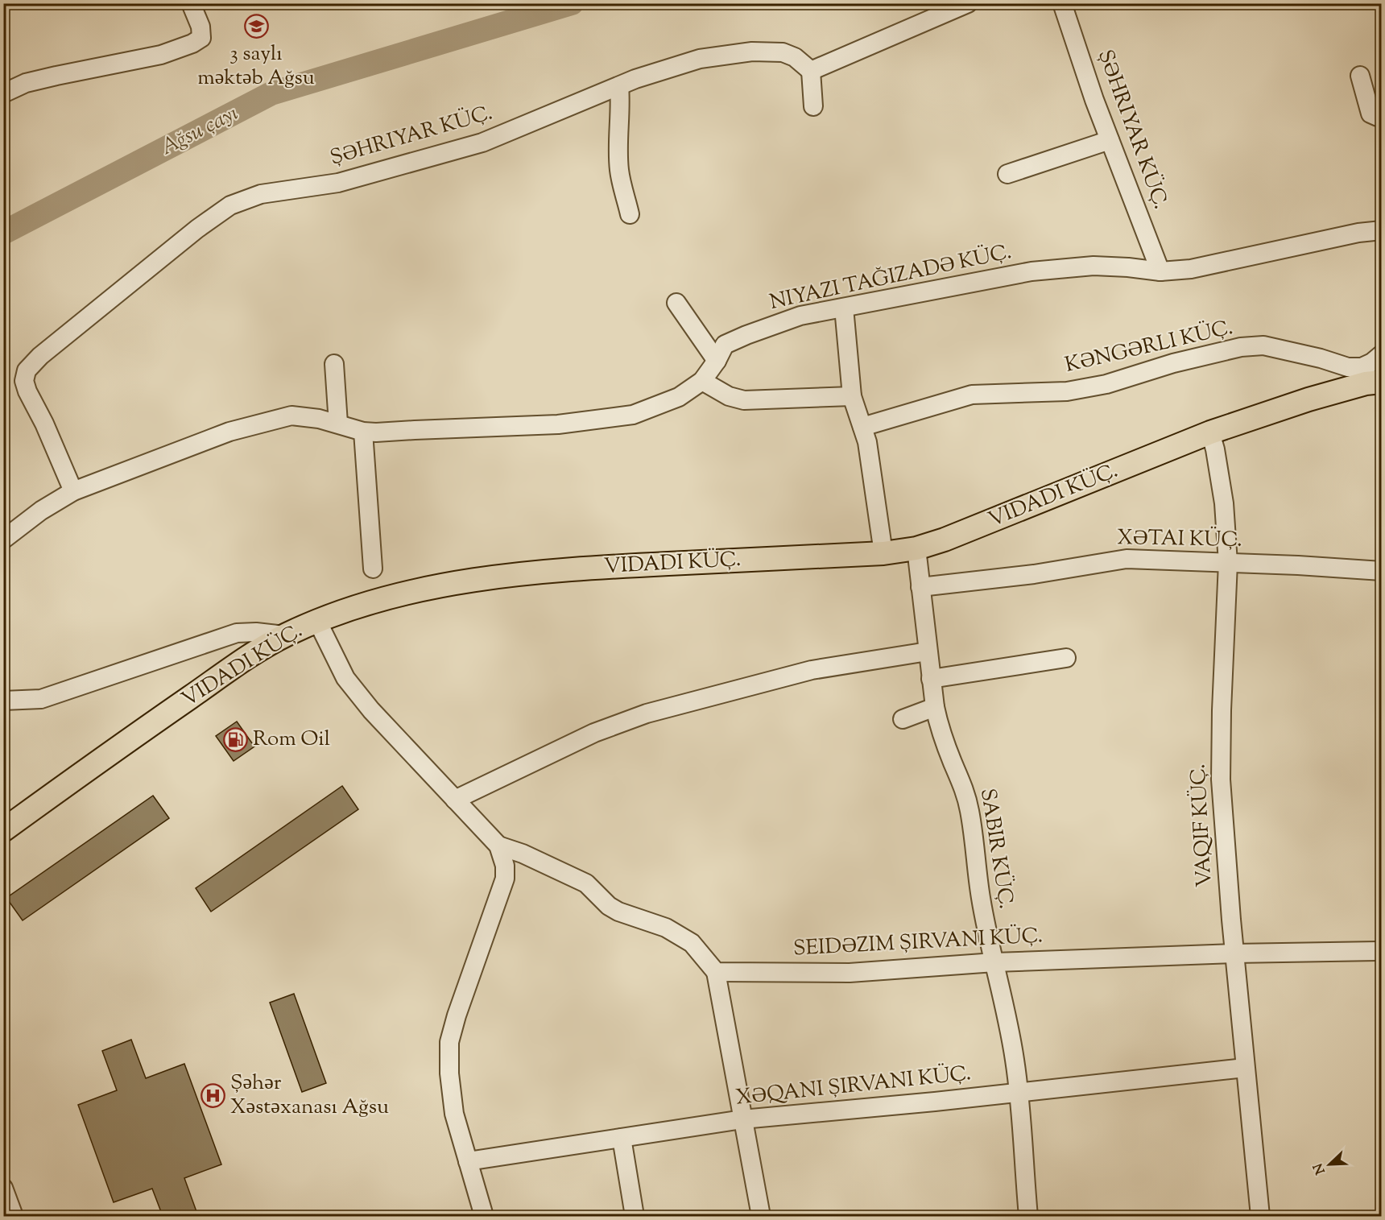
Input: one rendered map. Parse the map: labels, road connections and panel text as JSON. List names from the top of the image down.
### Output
{
  "streets": {
    "main road": ["VIDADI KÜÇ."],
    "street": [
      "ŞƏHRIYAR KÜÇ.",
      "KƏNGƏRLI KÜÇ.",
      "XƏTAI KÜÇ.",
      "VAQIF KÜÇ.",
      "SABIR KÜÇ.",
      "SEIDƏZIM ŞIRVANI KÜÇ.",
      "XƏQANI ŞIRVANI KÜÇ."
    ]
  },
  "crossings": [
    ["KƏNGƏRLI KÜÇ.", "VIDADI KÜÇ."],
    ["VIDADI KÜÇ.", "VAQIF KÜÇ."],
    ["VIDADI KÜÇ.", "SABIR KÜÇ."],
    ["XƏTAI KÜÇ.", "VAQIF KÜÇ."],
    ["XƏTAI KÜÇ.", "SABIR KÜÇ."],
    ["VAQIF KÜÇ.", "SEIDƏZIM ŞIRVANI KÜÇ."],
    ["VAQIF KÜÇ.", "XƏQANI ŞIRVANI KÜÇ."],
    ["SABIR KÜÇ.", "SEIDƏZIM ŞIRVANI KÜÇ."],
    ["SABIR KÜÇ.", "XƏQANI ŞIRVANI KÜÇ."]
  ],
  "water": ["Ağsu çayı"],
  "places": {
    "school or university": ["3 saylı məktəb Ağsu"],
    "fuel station": ["Rom Oil"],
    "hospital": ["Şəhər Xəstəxanası Ağsu"]
  },
  "north": "bottom left"
}
